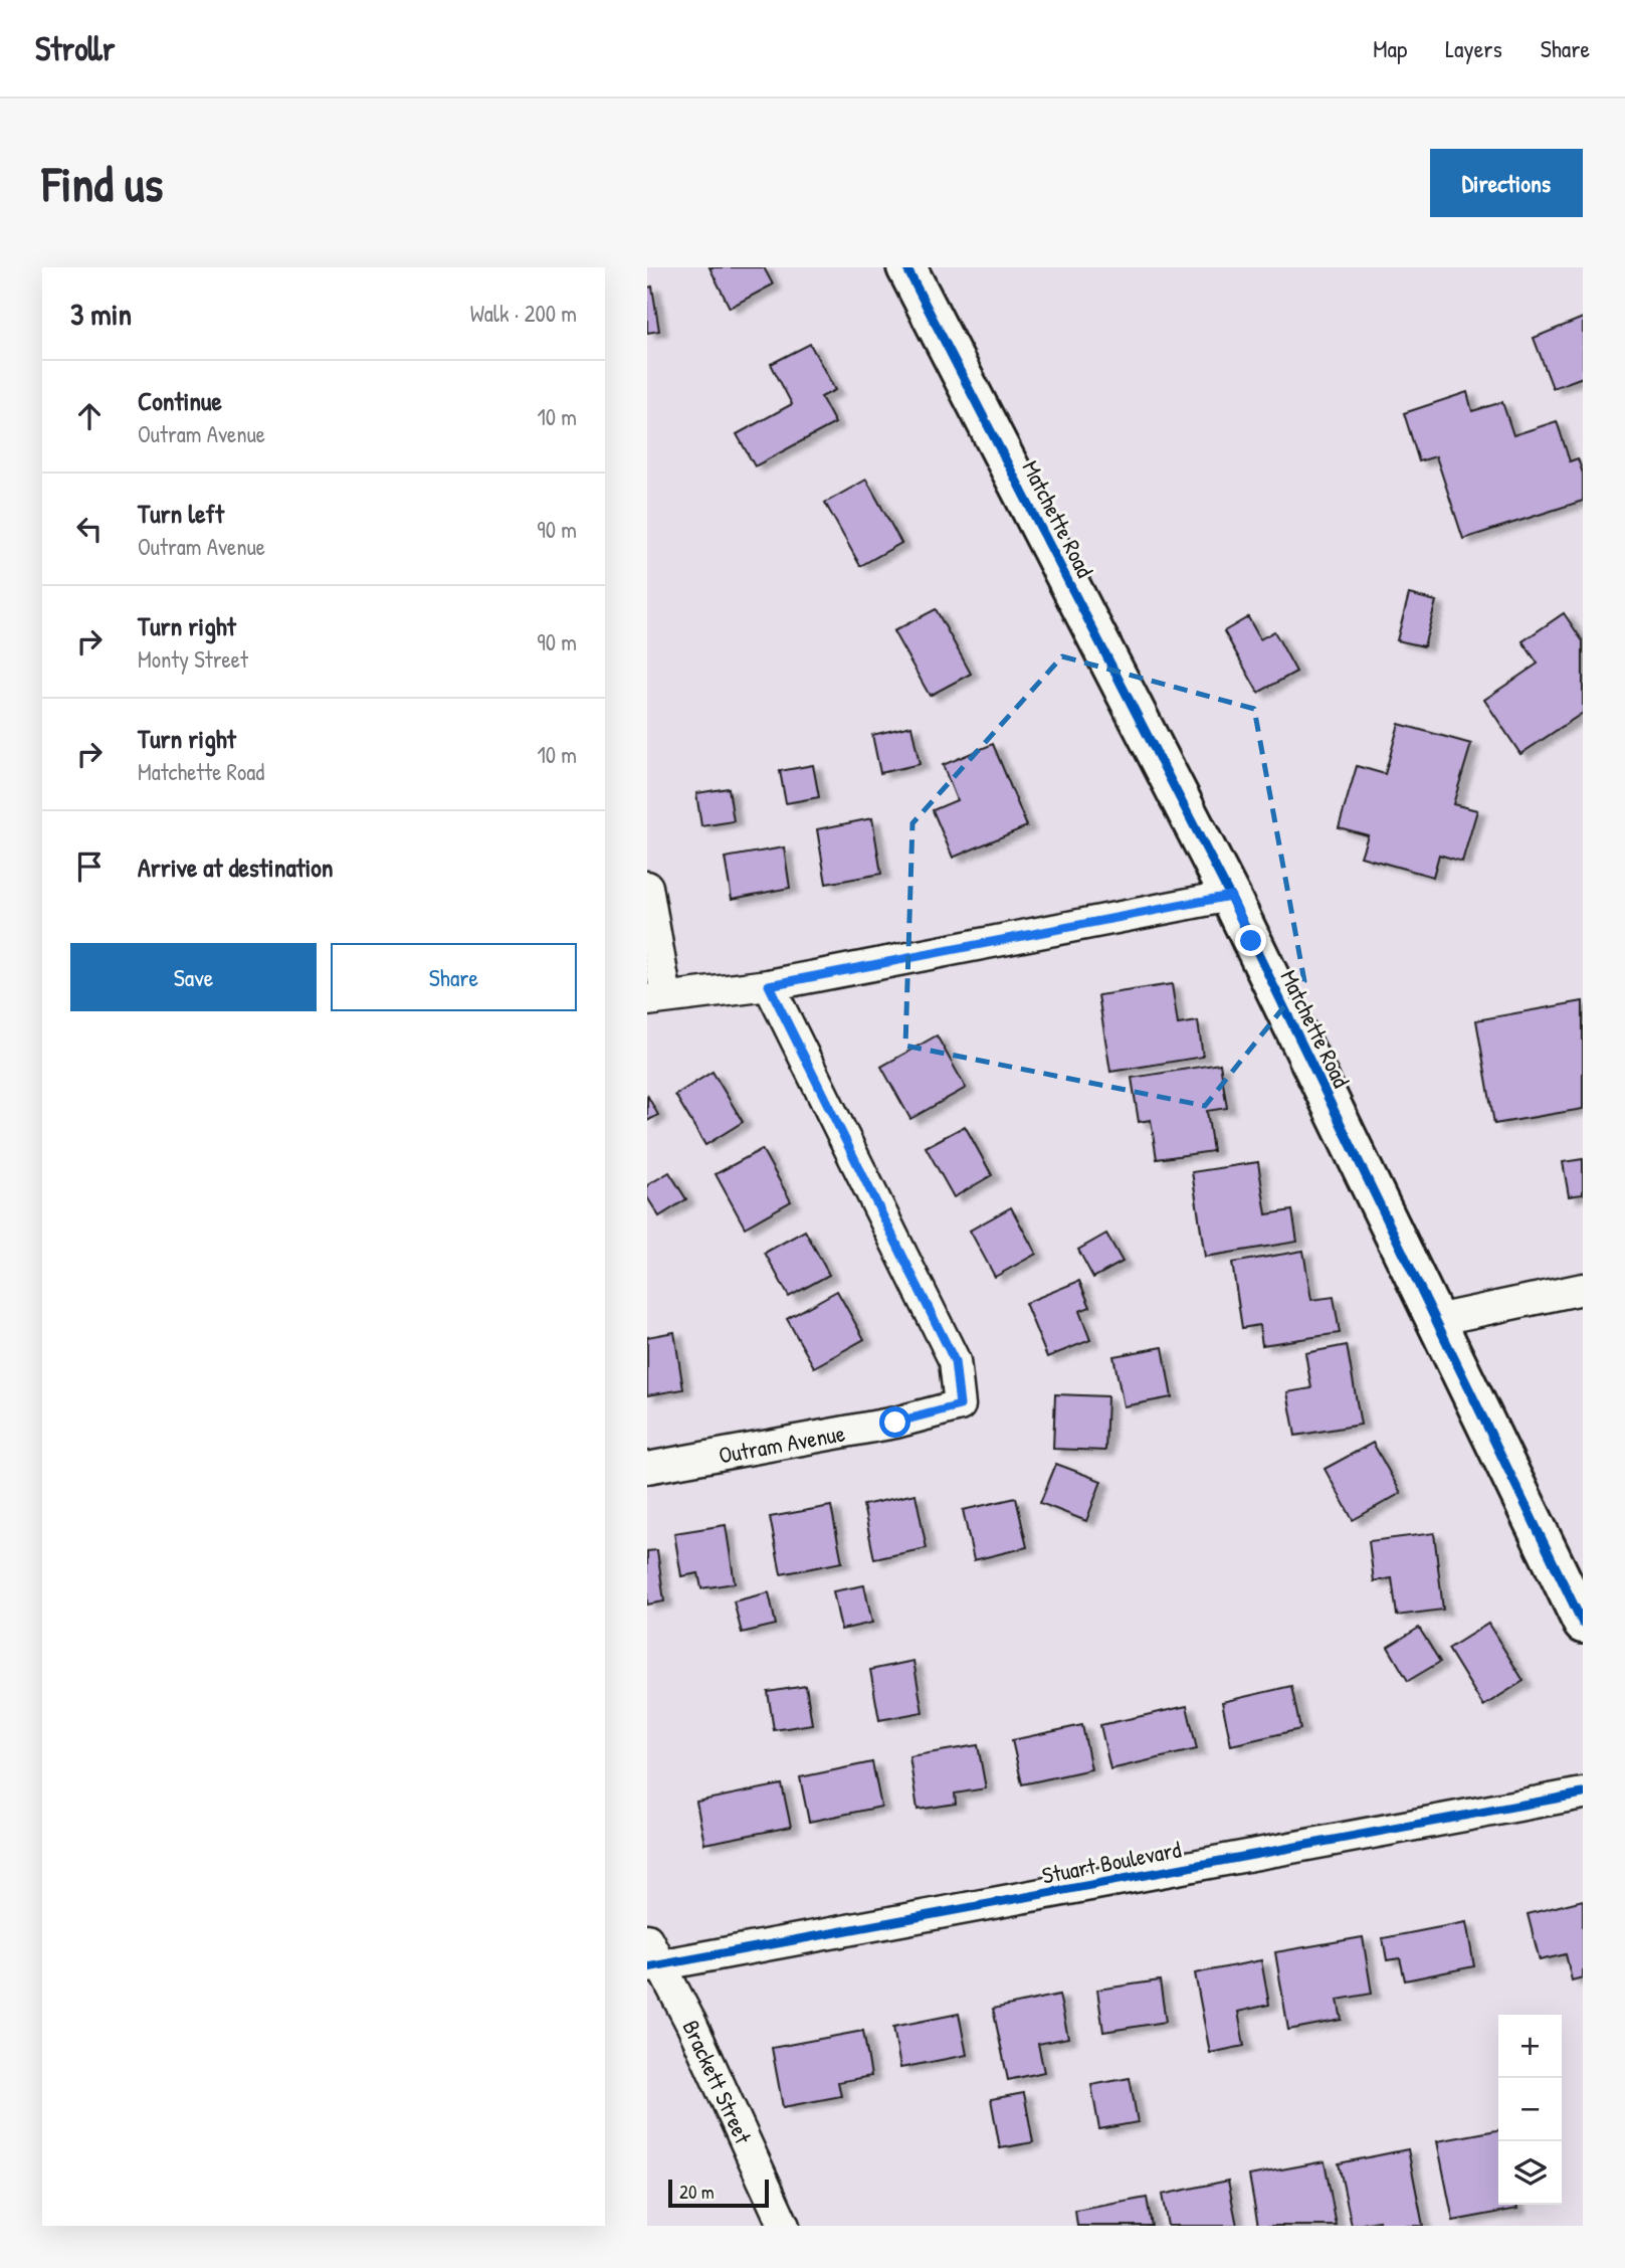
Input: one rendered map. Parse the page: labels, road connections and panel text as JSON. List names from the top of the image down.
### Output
{
  "streets": {
    "street": [
      "Matchette Road",
      "Outram Avenue",
      "Stuart Boulevard",
      "Brackett Street"
    ]
  },
  "crossings": [
    ["Stuart Boulevard", "Brackett Street"]
  ],
  "scale_bar": "20 m",
  "page": {
    "header": "Strollr",
    "nav": ["Map", "Layers", "Share"],
    "buttons": [
      "Directions",
      ["Save", "Share"]
    ],
    "title": "Find us",
    "heading": ["3 min", "Walk · 200 m"],
    "list": [
      ["Continue", "Outram Avenue", "10 m"],
      ["Turn left", "Outram Avenue", "90 m"],
      ["Turn right", "Monty Street", "90 m"],
      ["Turn right", "Matchette Road", "10 m"],
      "Arrive at destination"
    ],
    "map_buttons": ["+", "−"],
    "scale": "20 m"
  }
}
